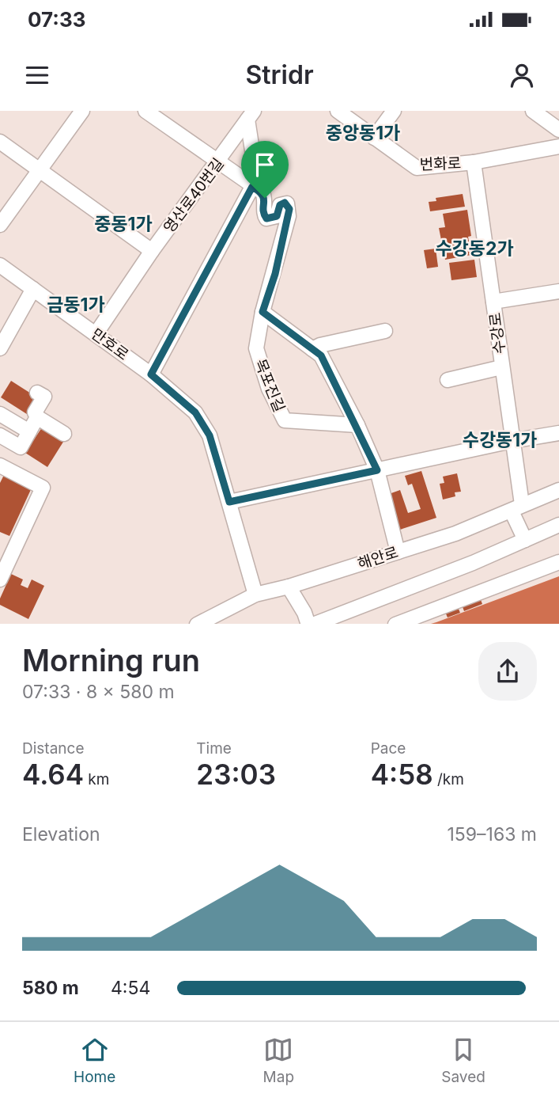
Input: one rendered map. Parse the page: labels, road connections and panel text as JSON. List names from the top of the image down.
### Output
{
  "streets": {
    "street": [
      "번화로",
      "영산로40번길",
      "수강로",
      "만호로",
      "목포진길",
      "해안로"
    ]
  },
  "crossings": [
    ["번화로", "수강로"],
    ["영산로40번길", "만호로"],
    ["수강로", "해안로"],
    ["만호로", "해안로"]
  ],
  "districts": [
    "중앙동1가",
    "중동1가",
    "수강동2가",
    "금동1가",
    "수강동1가"
  ],
  "page": {
    "status": "07:33",
    "header": "Stridr",
    "heading": ["Morning run", "07:33 · 8 × 580 m"],
    "stats": [
      ["Distance", "4.64 km"],
      ["Time", "23:03"],
      ["Pace", "4:58 /km"]
    ],
    "chart": ["Elevation", "159–163 m"],
    "list": [
      {
        "name": "580 m",
        "note": "4:54"
      }
    ],
    "tabs": ["Home", "Map", "Saved"]
  }
}
